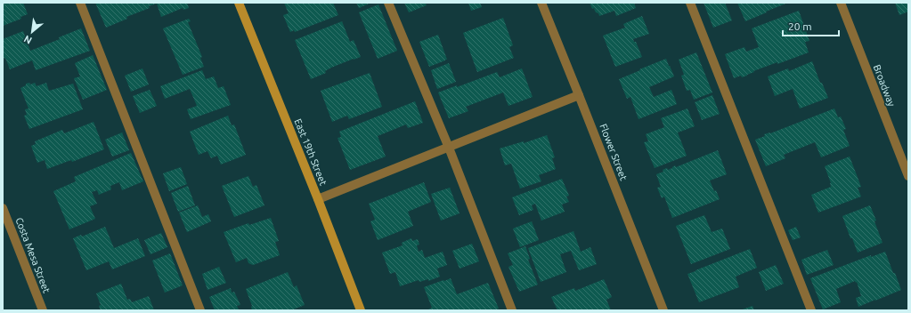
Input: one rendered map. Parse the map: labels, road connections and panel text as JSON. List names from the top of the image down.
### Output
{
  "streets": {
    "street": [
      "Broadway",
      "East 19th Street",
      "Flower Street",
      "Costa Mesa Street"
    ]
  },
  "scale_bar": "20 m",
  "north": "bottom left"
}
